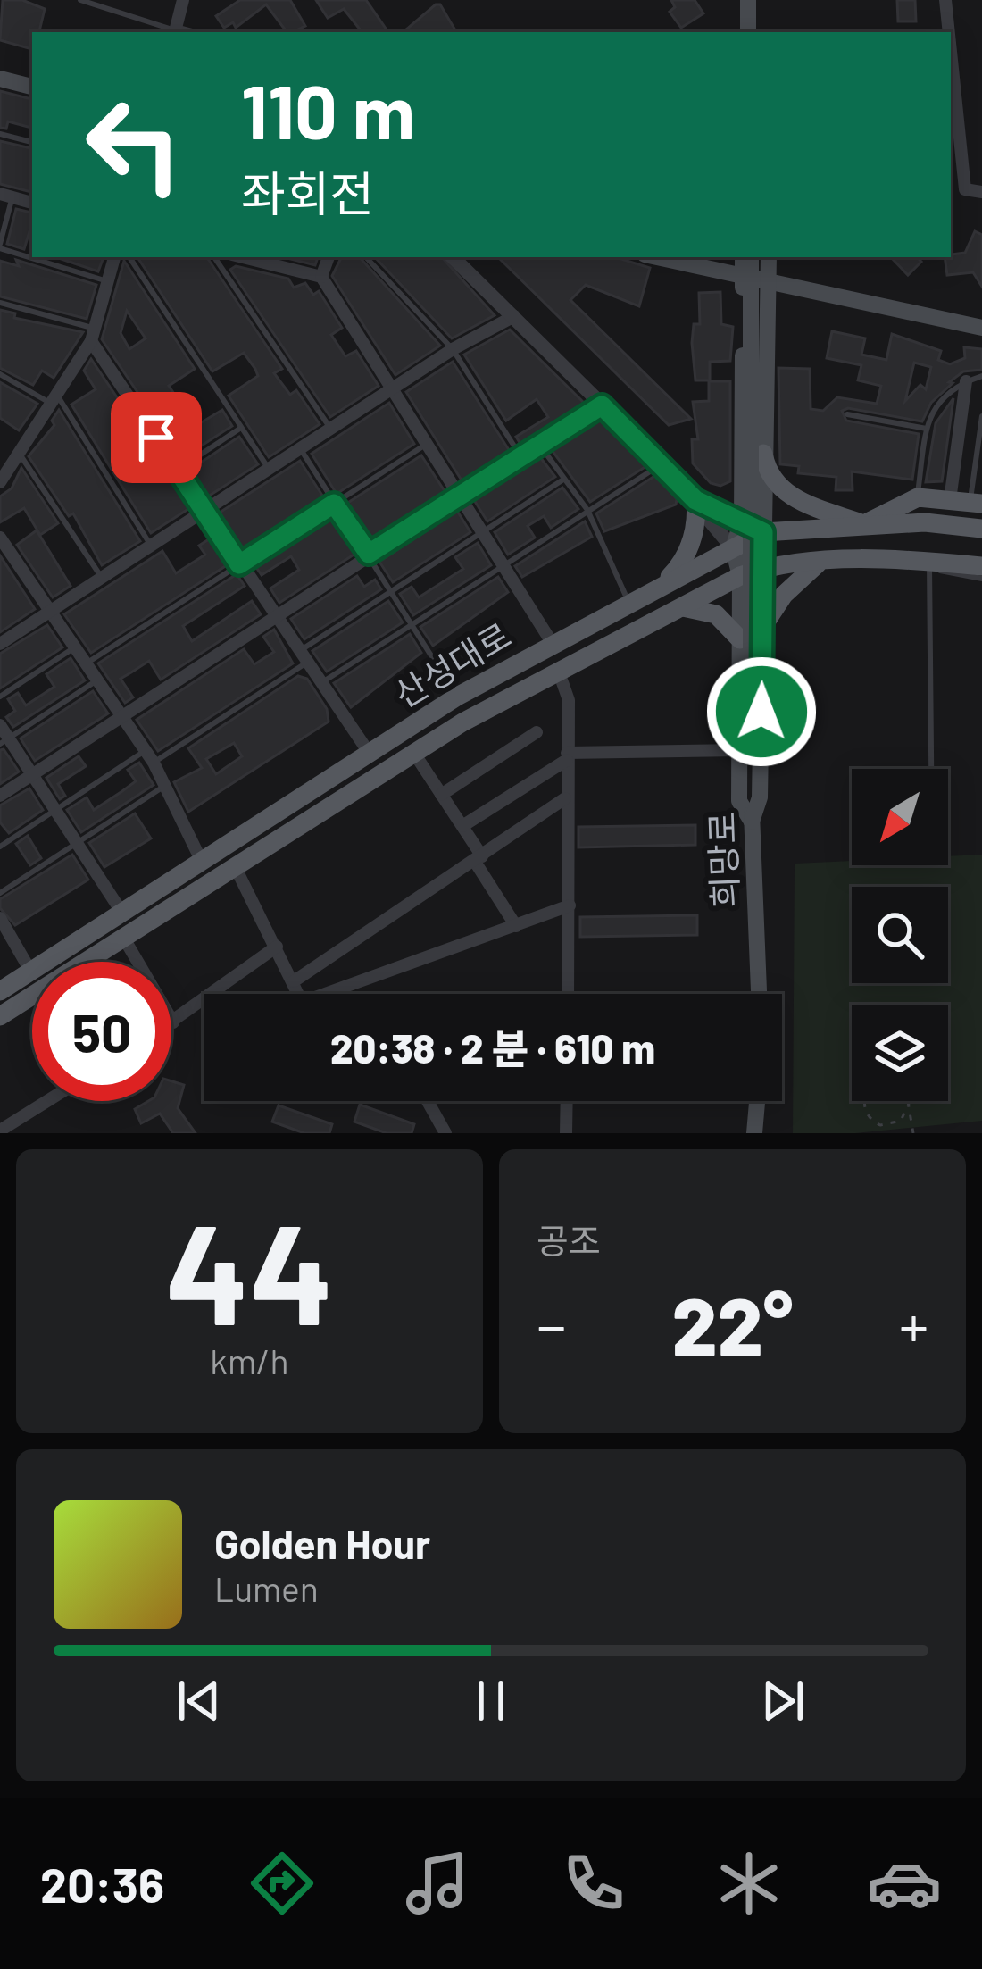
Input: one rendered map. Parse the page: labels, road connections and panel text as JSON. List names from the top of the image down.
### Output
{
  "streets": {
    "main road": ["산성대로", "희망로"]
  },
  "north": "bottom left",
  "page": {
    "turn": ["110 m", "좌회전"],
    "limit": "50",
    "trip": "20:38 · 2 분 · 610 m",
    "tile": [
      ["44", "km/h"],
      "공조"
    ],
    "heat": ["−", "22°", "+"],
    "song": ["Golden Hour", "Lumen"],
    "tabs": "20:36"
  }
}
